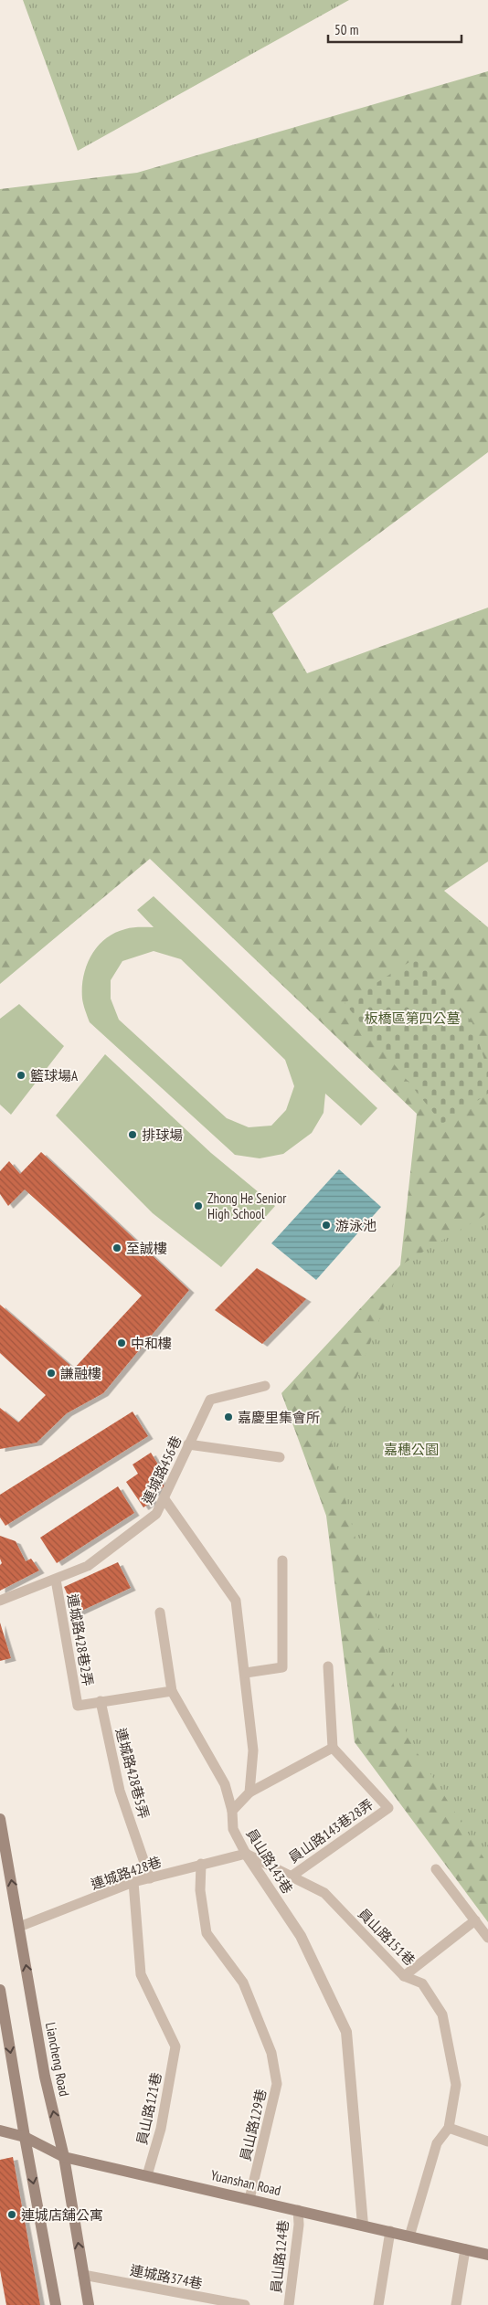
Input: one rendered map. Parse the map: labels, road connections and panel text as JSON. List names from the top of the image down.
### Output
{
  "streets": {
    "main road": ["Liancheng Road", "Yuanshan Road"],
    "street": ["員山路143巷"],
    "lane": [
      "連城路456巷",
      "連城路428巷2弄",
      "連城路428巷5弄",
      "員山路143巷28弄",
      "連城路428巷",
      "員山路151巷",
      "員山路121巷",
      "員山路129巷",
      "員山路124巷",
      "連城路374巷"
    ]
  },
  "crossings": [
    ["連城路456巷", "連城路428巷2弄"],
    ["連城路428巷2弄", "連城路428巷5弄"],
    ["連城路428巷5弄", "連城路428巷"],
    ["員山路143巷28弄", "員山路151巷"],
    ["員山路143巷", "連城路428巷"],
    ["員山路143巷", "員山路151巷"],
    ["員山路143巷", "Yuanshan Road"],
    ["連城路428巷", "員山路151巷"],
    ["連城路428巷", "Liancheng Road"],
    ["連城路428巷", "員山路121巷"],
    ["連城路428巷", "員山路129巷"],
    ["員山路151巷", "Yuanshan Road"],
    ["Liancheng Road", "Yuanshan Road"],
    ["Liancheng Road", "連城路374巷"],
    ["員山路121巷", "Yuanshan Road"],
    ["員山路129巷", "Yuanshan Road"],
    ["Yuanshan Road", "員山路124巷"]
  ],
  "parks": ["板橋區第四公墓", "嘉穗公園"],
  "places": [
    "籃球場A",
    "排球場",
    "Zhong He Senior High School",
    "游泳池",
    "至誠樓",
    "中和樓",
    "謙融樓",
    "嘉慶里集會所",
    "連城店舖公寓"
  ],
  "scale_bar": "50 m"
}
